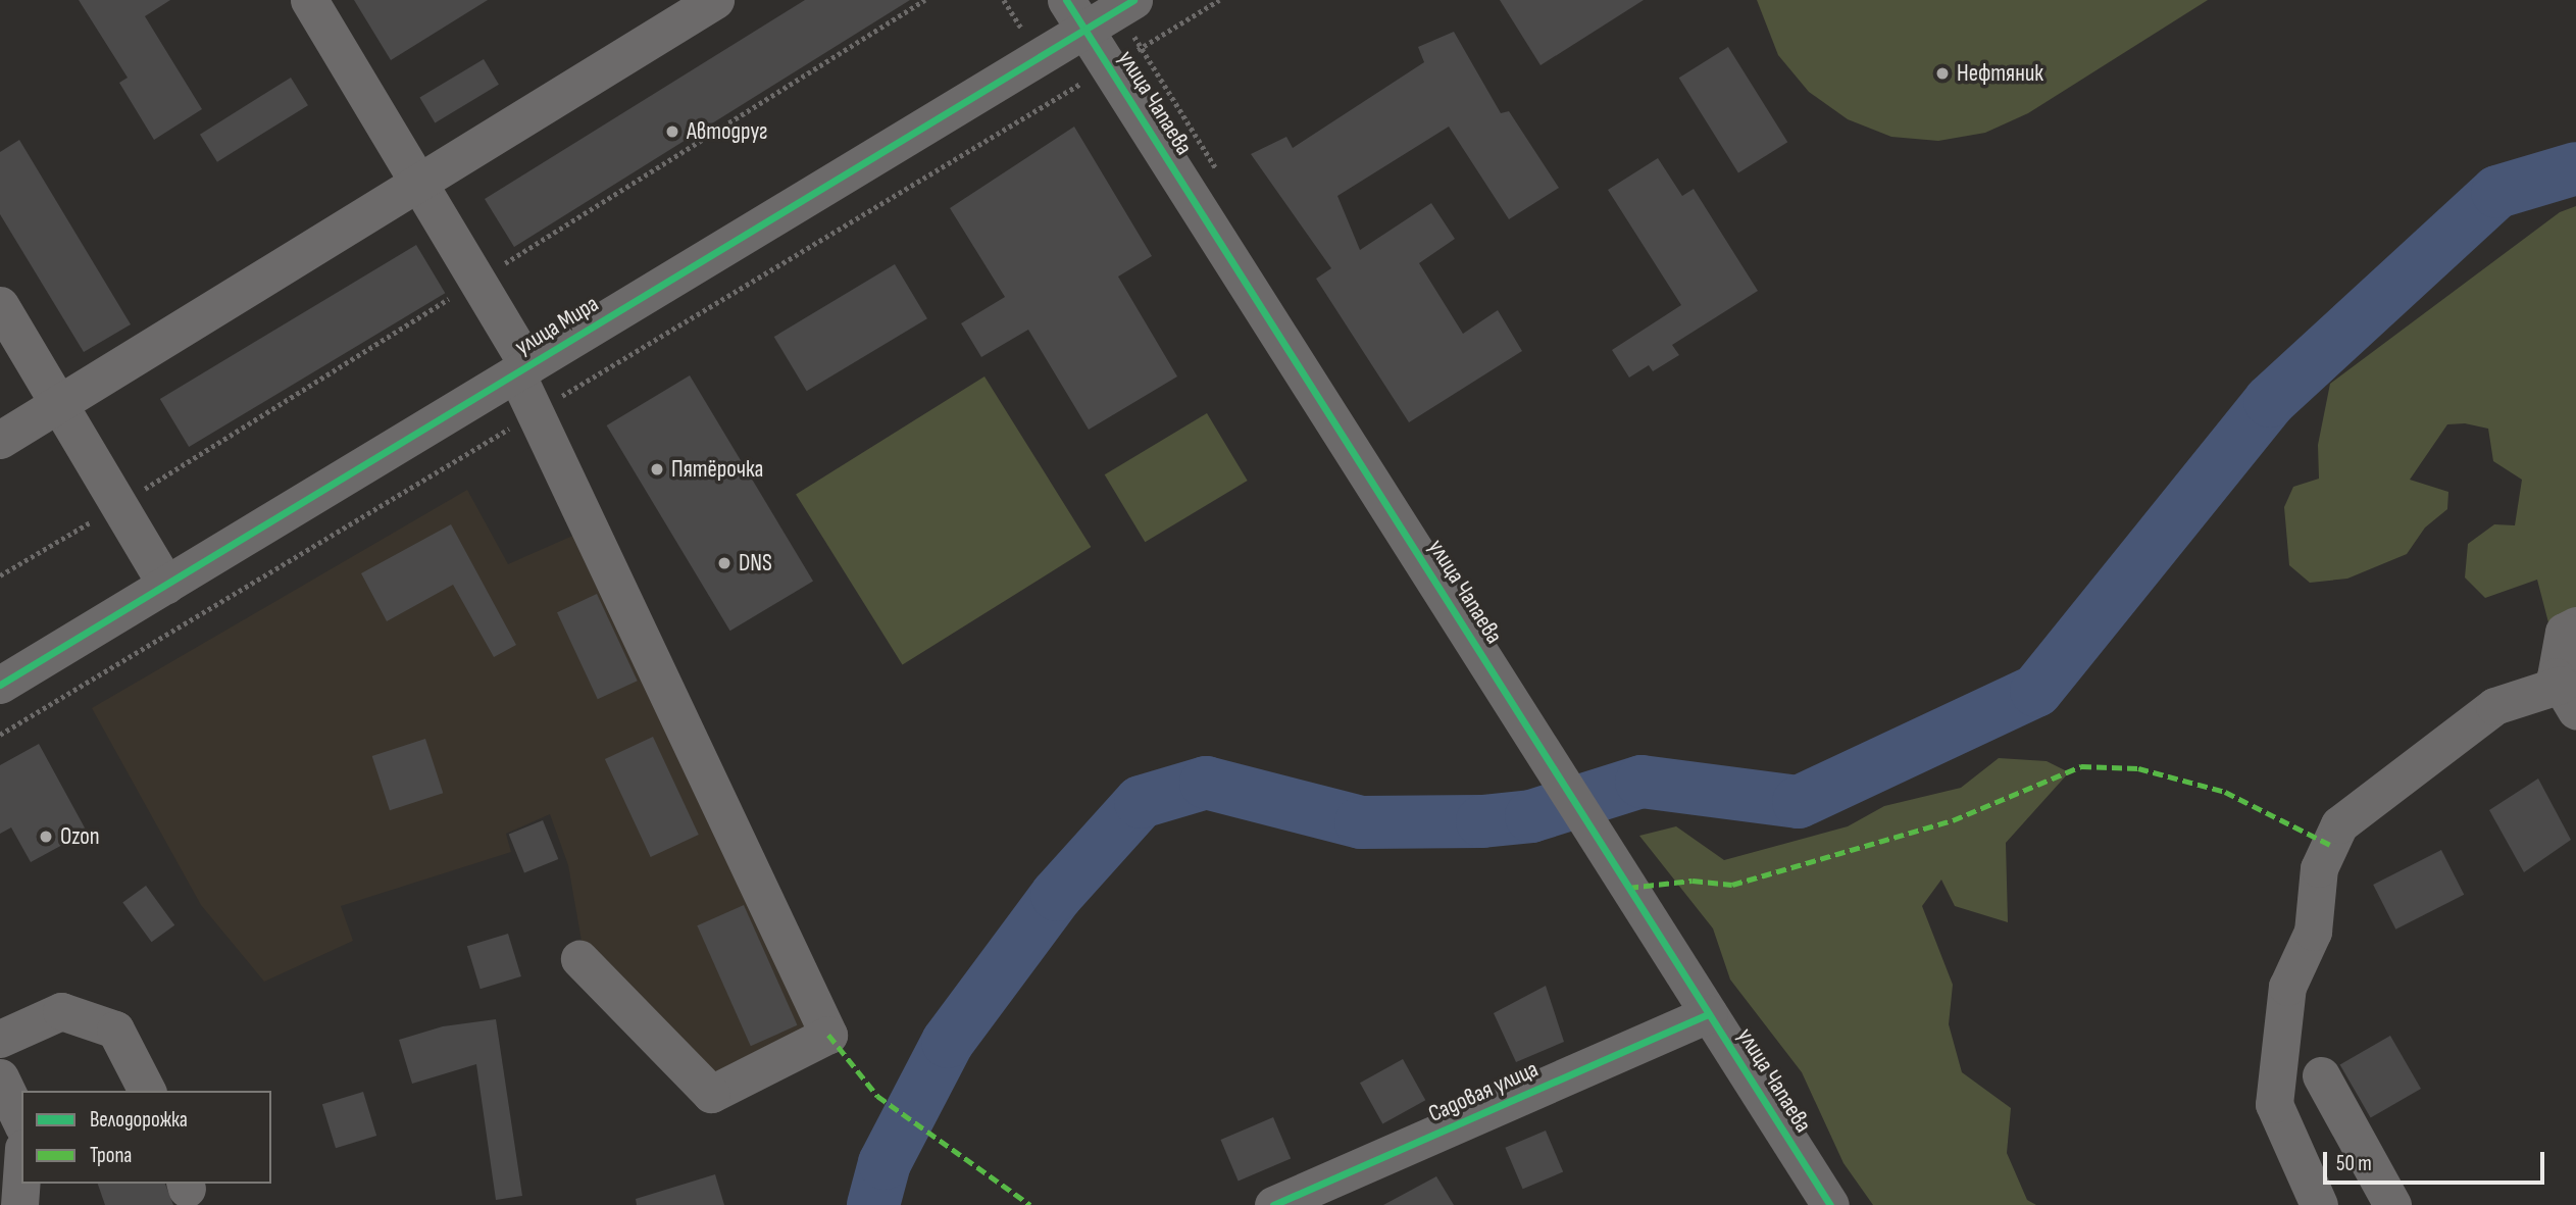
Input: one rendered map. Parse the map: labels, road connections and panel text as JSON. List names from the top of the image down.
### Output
{
  "streets": {
    "street": ["улица Чапаева", "улица Мира", "Садовая улица"]
  },
  "crossings": [
    ["улица Чапаева", "улица Мира"],
    ["улица Чапаева", "Садовая улица"]
  ],
  "places": [
    "Нефтяник",
    "Автодруг",
    "Пятёрочка",
    "DNS",
    "Ozon"
  ],
  "legend": ["Велодорожка", "Тропа"],
  "scale_bar": "50 m"
}
